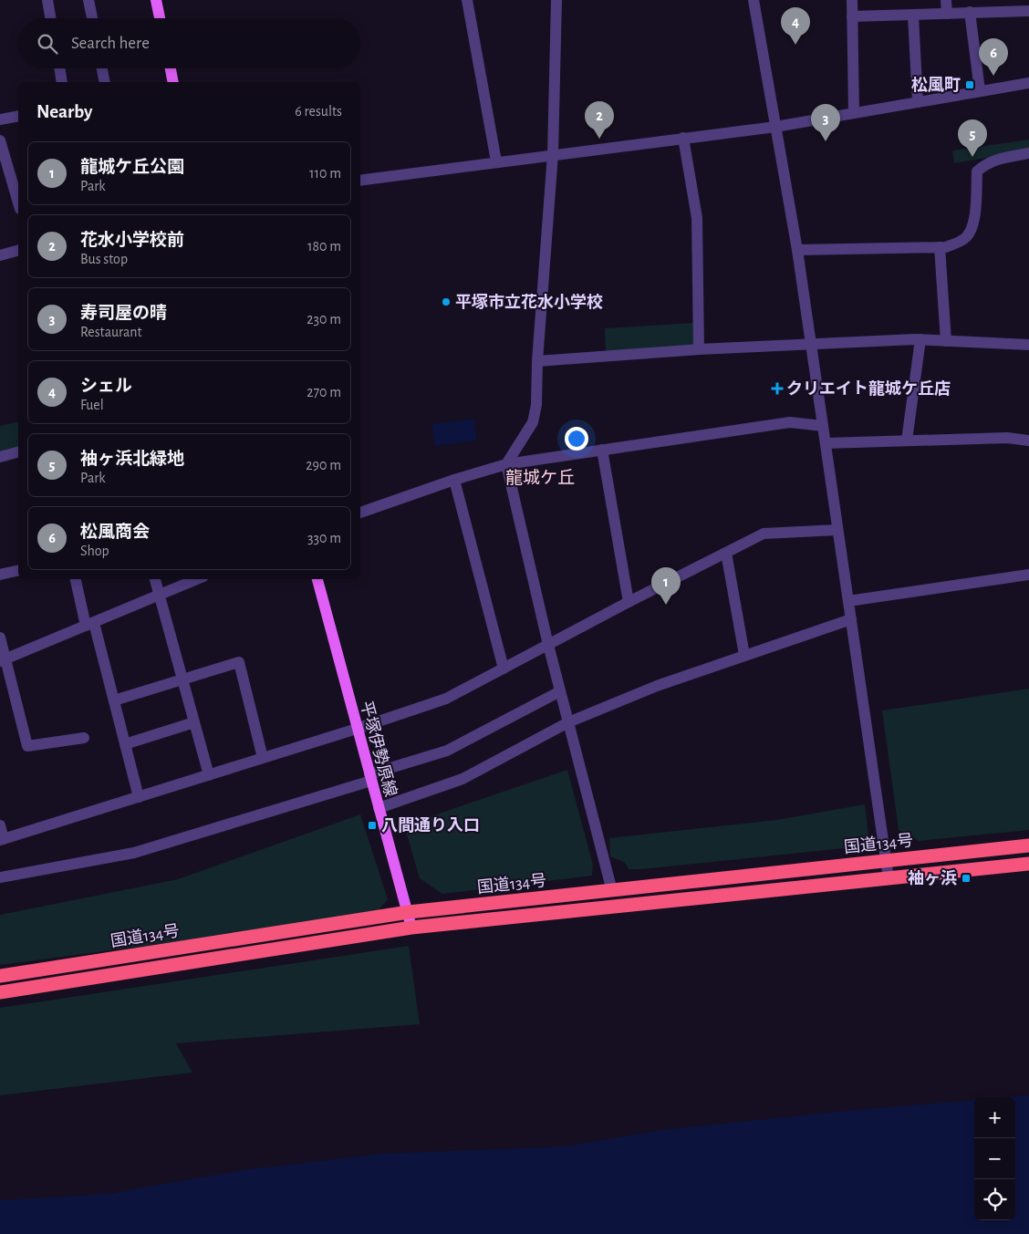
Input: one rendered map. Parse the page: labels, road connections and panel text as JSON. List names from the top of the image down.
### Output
{
  "streets": {
    "highway": ["国道134号"],
    "main road": ["平塚伊勢原線"]
  },
  "crossings": [
    ["平塚伊勢原線", "国道134号"]
  ],
  "districts": ["龍城ケ丘"],
  "places": {
    "transit": ["松風町", "八間通り入口", "袖ヶ浜"],
    "other": ["平塚市立花水小学校"],
    "health": ["クリエイト龍城ケ丘店"]
  },
  "page": {
    "pins": [
      "4",
      "6",
      "2",
      "3",
      "5",
      "1"
    ],
    "search": "Search here",
    "heading": ["Nearby", "6 results"],
    "list": [
      {
        "mark": "1",
        "name": "龍城ケ丘公園",
        "note": "Park",
        "value": "110 m"
      },
      {
        "mark": "2",
        "name": "花水小学校前",
        "note": "Bus stop",
        "value": "180 m"
      },
      {
        "mark": "3",
        "name": "寿司屋の晴",
        "note": "Restaurant",
        "value": "230 m"
      },
      {
        "mark": "4",
        "name": "シェル",
        "note": "Fuel",
        "value": "270 m"
      },
      {
        "mark": "5",
        "name": "袖ヶ浜北緑地",
        "note": "Park",
        "value": "290 m"
      },
      {
        "mark": "6",
        "name": "松風商会",
        "note": "Shop",
        "value": "330 m"
      }
    ],
    "map_buttons": ["+", "−"]
  }
}
